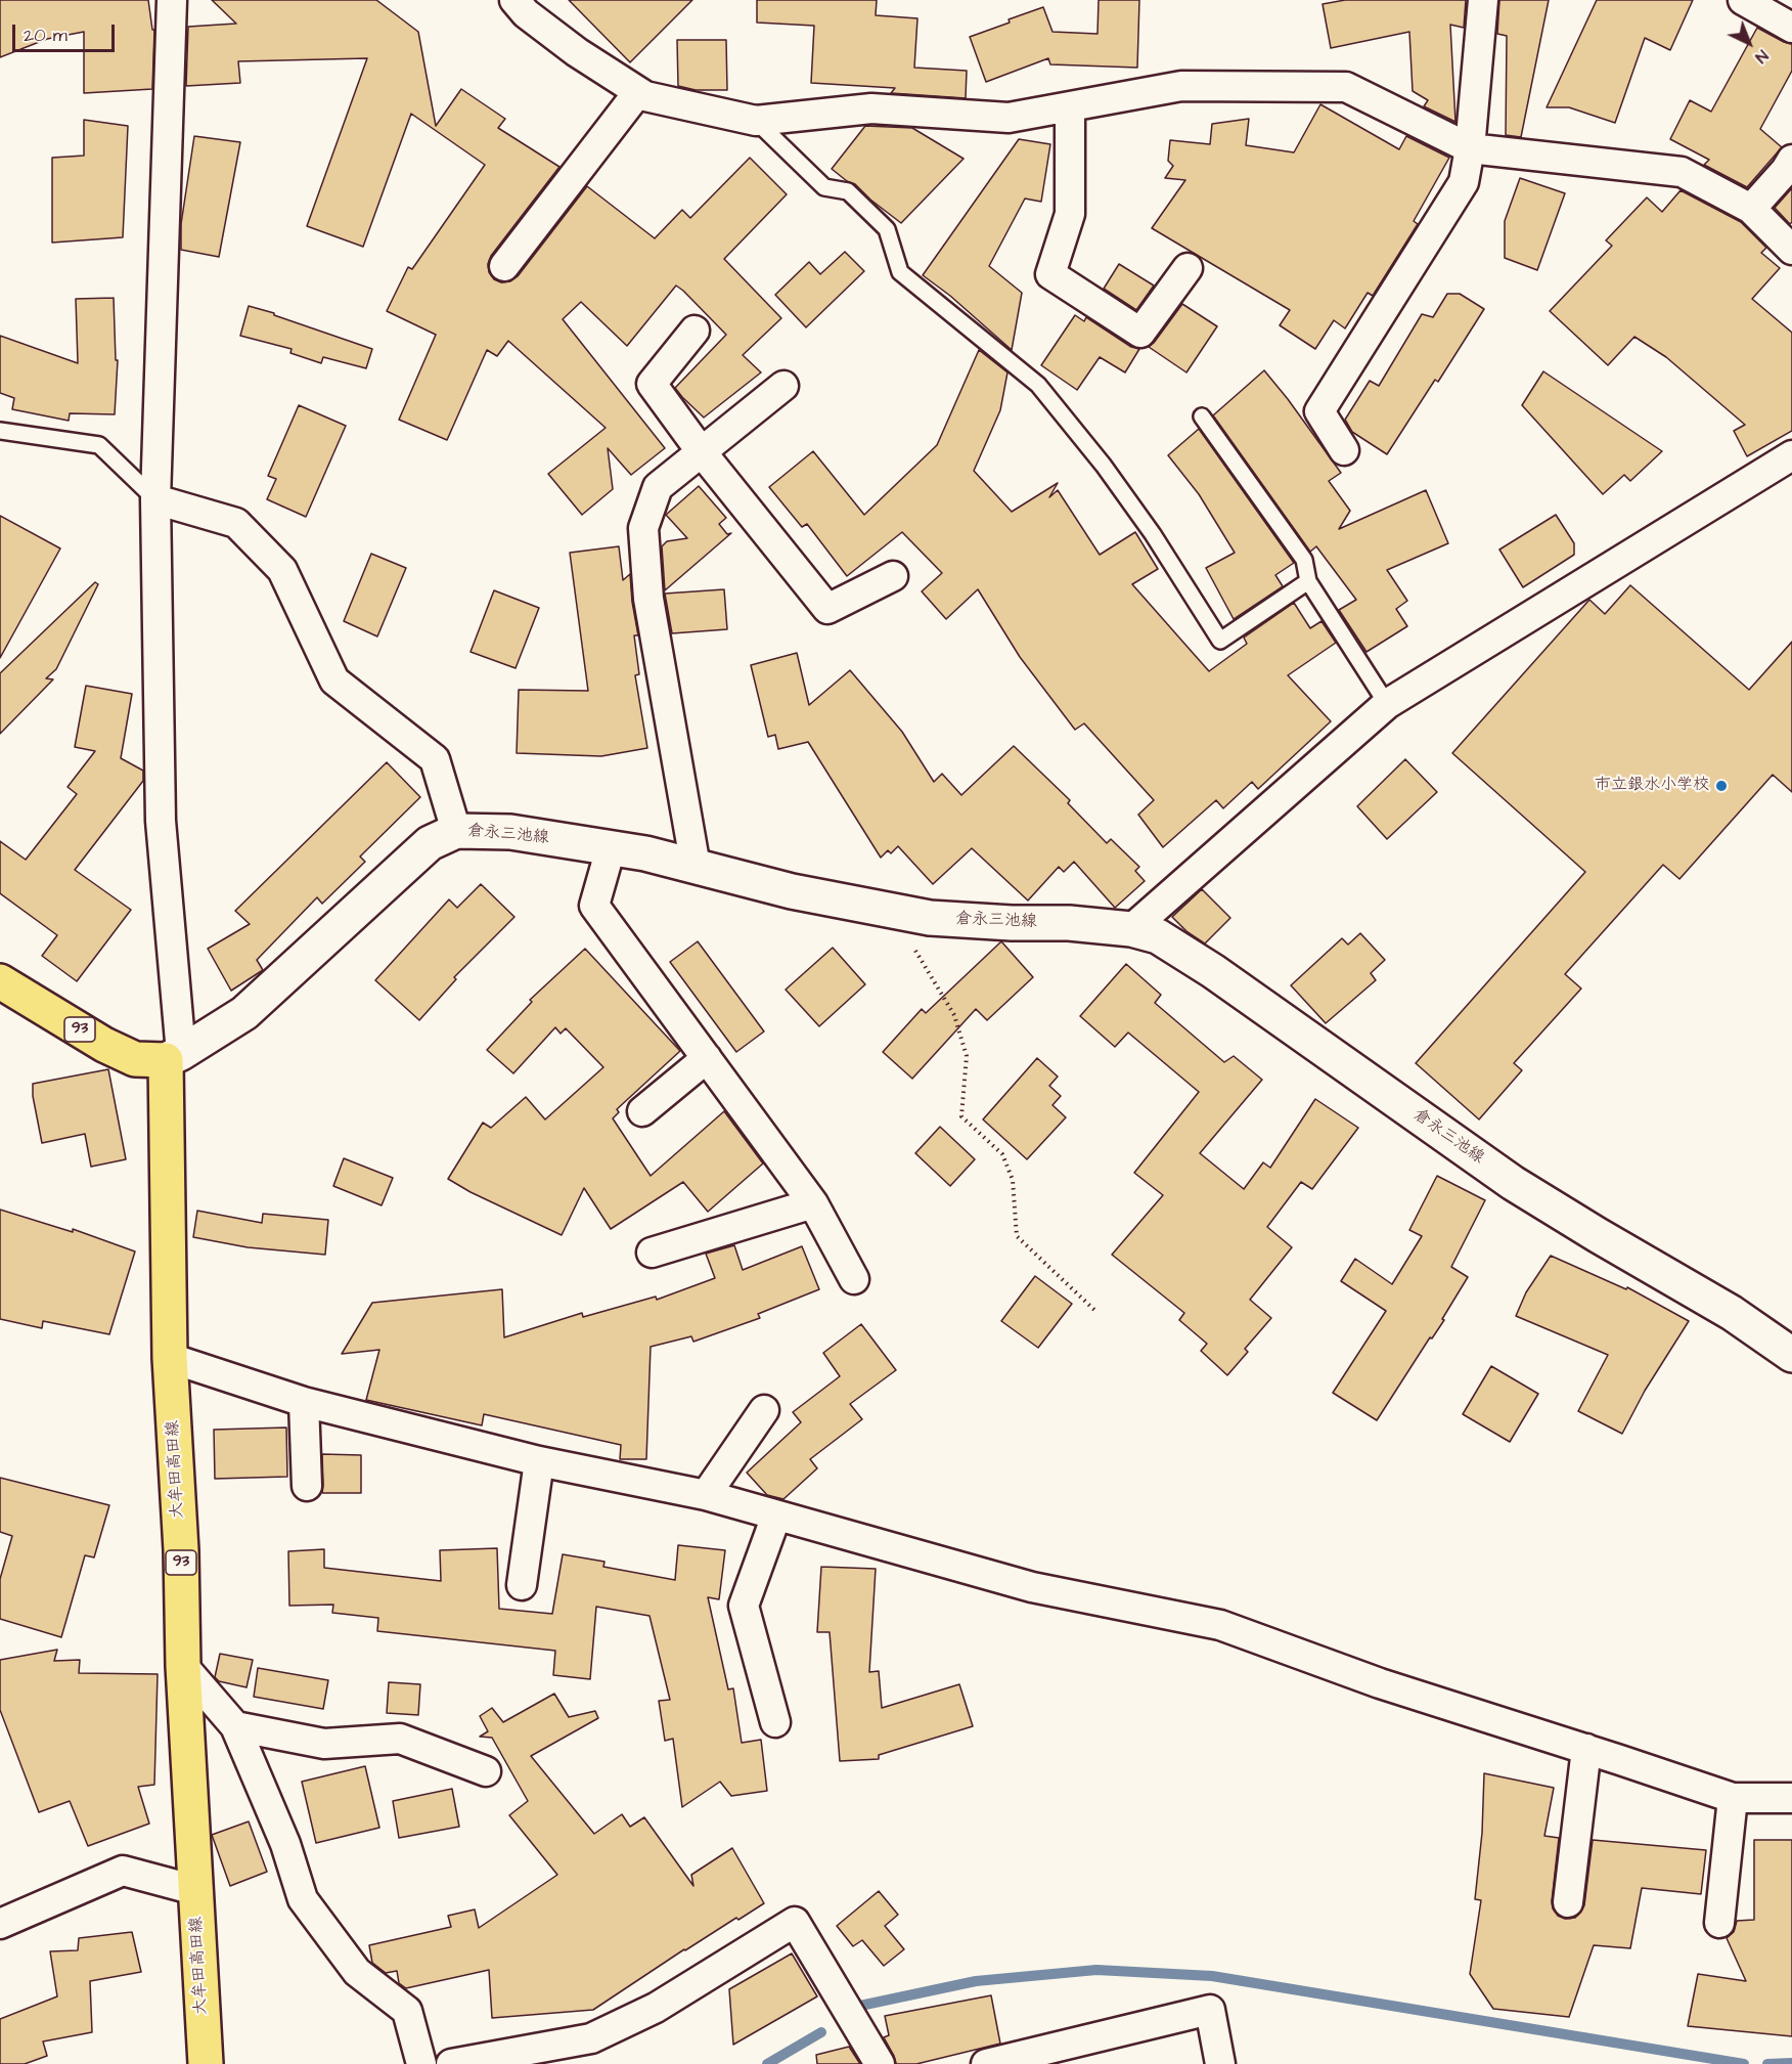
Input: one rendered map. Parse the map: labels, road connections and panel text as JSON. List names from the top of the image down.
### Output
{
  "streets": {
    "main road": ["倉永三池線", "93", "大牟田高田線"]
  },
  "crossings": [
    ["倉永三池線", "93"],
    ["倉永三池線", "大牟田高田線"],
    ["93", "大牟田高田線"]
  ],
  "places": ["市立銀水小学校"],
  "scale_bar": "20 m",
  "north": "bottom right"
}
